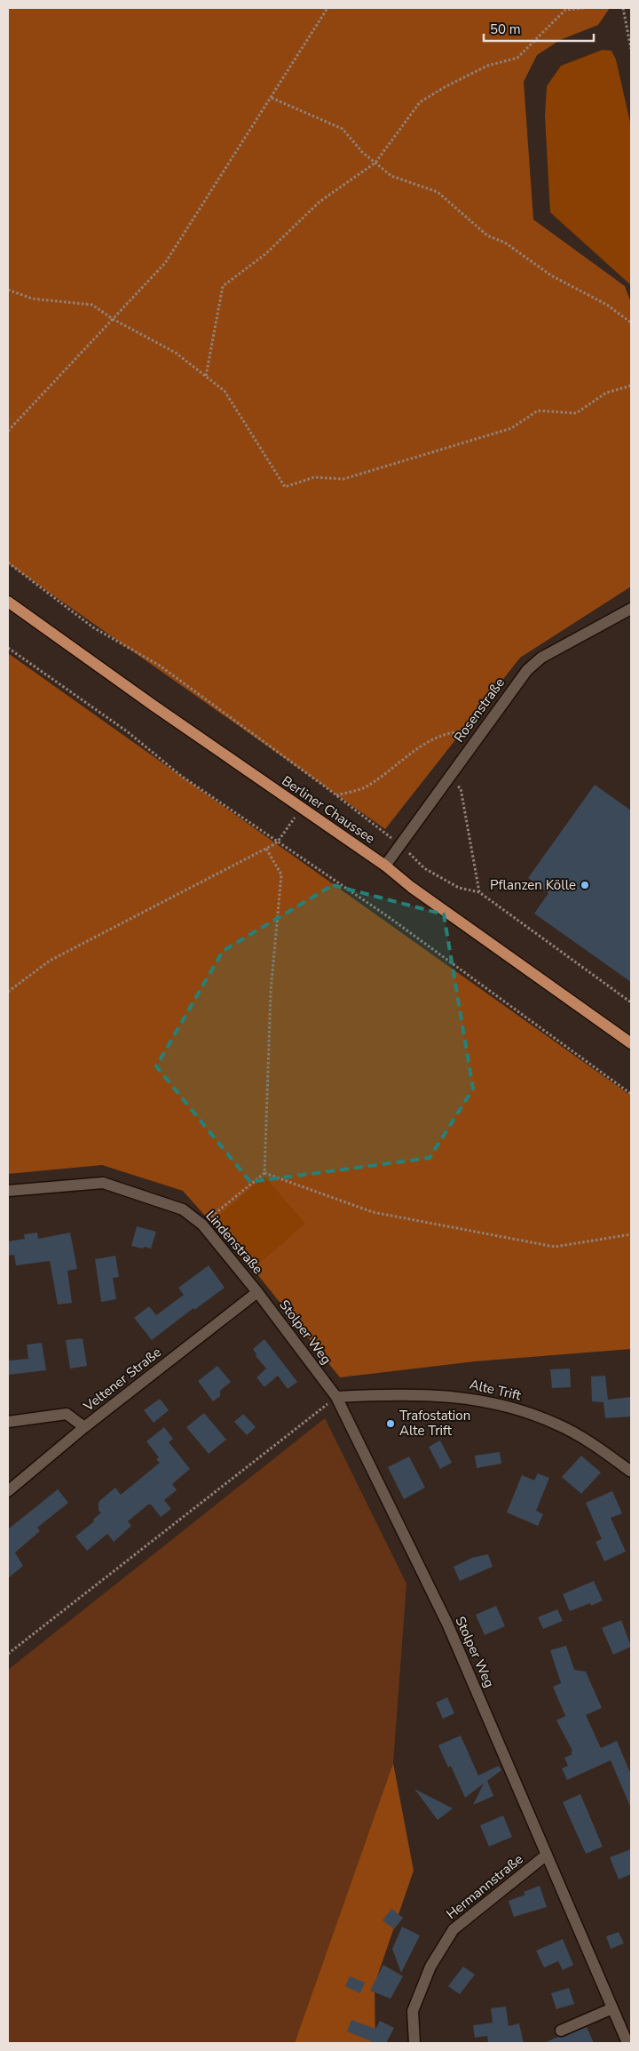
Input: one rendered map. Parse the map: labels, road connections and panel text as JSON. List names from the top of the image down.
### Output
{
  "streets": {
    "main road": ["Berliner Chaussee"],
    "street": [
      "Rosenstraße",
      "Lindenstraße",
      "Stolper Weg",
      "Veltener Straße",
      "Alte Trift",
      "Hermannstraße"
    ]
  },
  "crossings": [
    ["Rosenstraße", "Berliner Chaussee"],
    ["Lindenstraße", "Stolper Weg"],
    ["Lindenstraße", "Veltener Straße"],
    ["Stolper Weg", "Veltener Straße"],
    ["Stolper Weg", "Alte Trift"],
    ["Stolper Weg", "Hermannstraße"]
  ],
  "places": ["Pflanzen Kölle", "Trafostation Alte Trift"],
  "scale_bar": "50 m"
}
